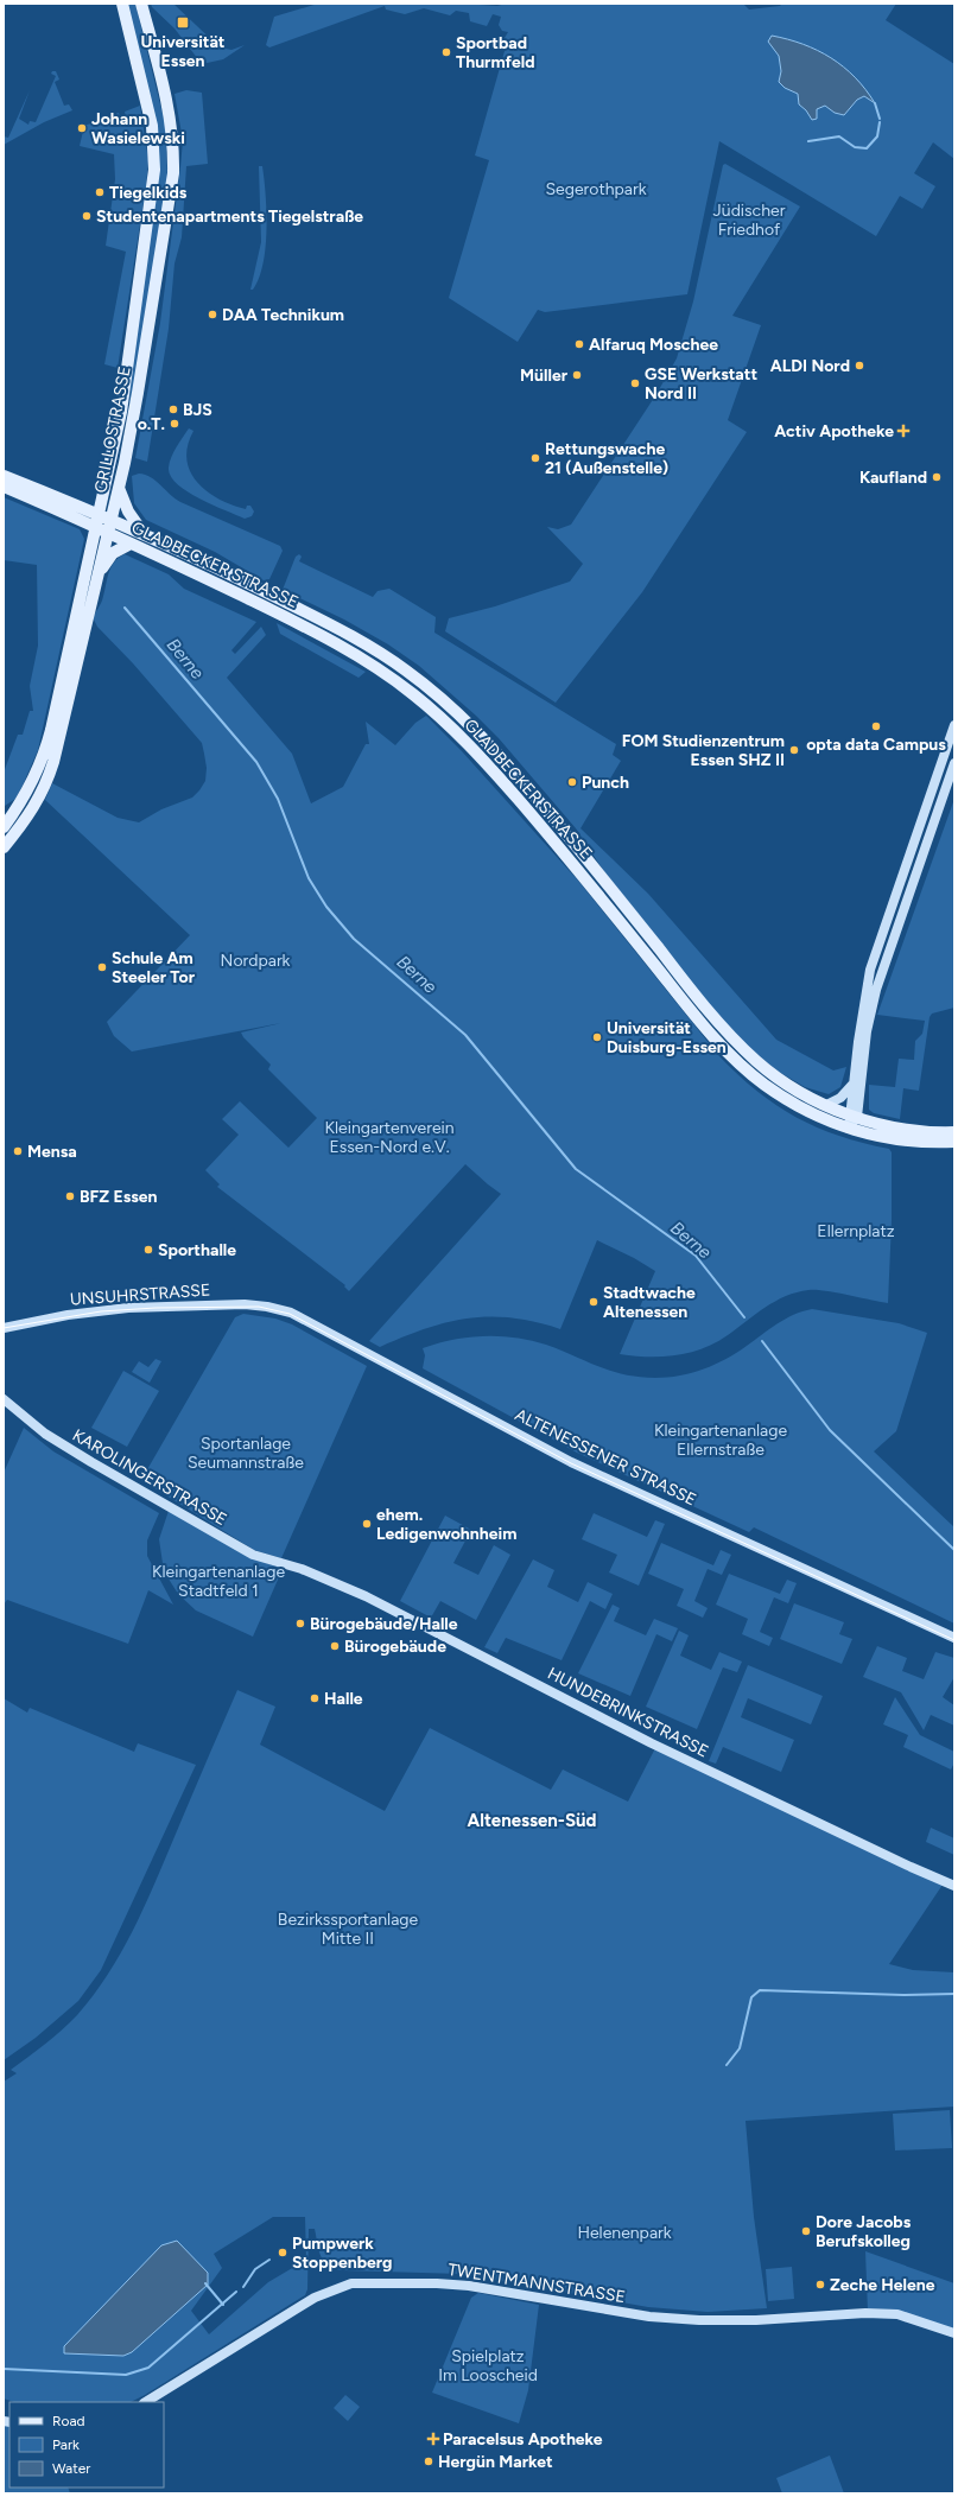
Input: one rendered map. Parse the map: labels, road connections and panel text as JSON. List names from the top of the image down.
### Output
{
  "streets": {
    "main road": ["GRILLOSTRASSE", "GLADBECKER STRASSE"],
    "street": [
      "UNSUHRSTRASSE",
      "ALTENESSENER STRASSE",
      "KAROLINGERSTRASSE",
      "HUNDEBRINKSTRASSE",
      "TWENTMANNSTRASSE"
    ]
  },
  "crossings": [
    ["GRILLOSTRASSE", "GLADBECKER STRASSE"],
    ["UNSUHRSTRASSE", "ALTENESSENER STRASSE"],
    ["KAROLINGERSTRASSE", "HUNDEBRINKSTRASSE"]
  ],
  "districts": ["Altenessen-Süd"],
  "water": ["Berne"],
  "parks": [
    "Segerothpark",
    "Jüdischer Friedhof",
    "Nordpark",
    "Kleingartenverein Essen-Nord e.V.",
    "Ellernplatz",
    "Kleingartenanlage Ellernstraße",
    "Sportanlage Seumannstraße",
    "Kleingartenanlage Stadtfeld 1",
    "Bezirkssportanlage Mitte II",
    "Helenenpark",
    "Spielplatz Im Looscheid"
  ],
  "places": {
    "transit": ["Universität Essen"],
    "other": [
      "Sportbad Thurmfeld",
      "Johann Wasielewski",
      "Tiegelkids",
      "Studentenapartments Tiegelstraße",
      "DAA Technikum",
      "Alfaruq Moschee",
      "ALDI Nord",
      "Müller",
      "GSE Werkstatt Nord II",
      "BJS",
      "o.T.",
      "Rettungswache 21 (Außenstelle)",
      "Kaufland",
      "opta data Campus",
      "FOM Studienzentrum Essen SHZ II",
      "Punch",
      "Schule Am Steeler Tor",
      "Universität Duisburg-Essen",
      "Mensa",
      "BFZ Essen",
      "Sporthalle",
      "Stadtwache Altenessen",
      "ehem. Ledigenwohnheim",
      "Bürogebäude/Halle",
      "Bürogebäude",
      "Halle",
      "Dore Jacobs Berufskolleg",
      "Pumpwerk Stoppenberg",
      "Zeche Helene",
      "Hergün Market"
    ],
    "health": ["Activ Apotheke", "Paracelsus Apotheke"]
  },
  "legend": ["Road", "Park", "Water"]
}
